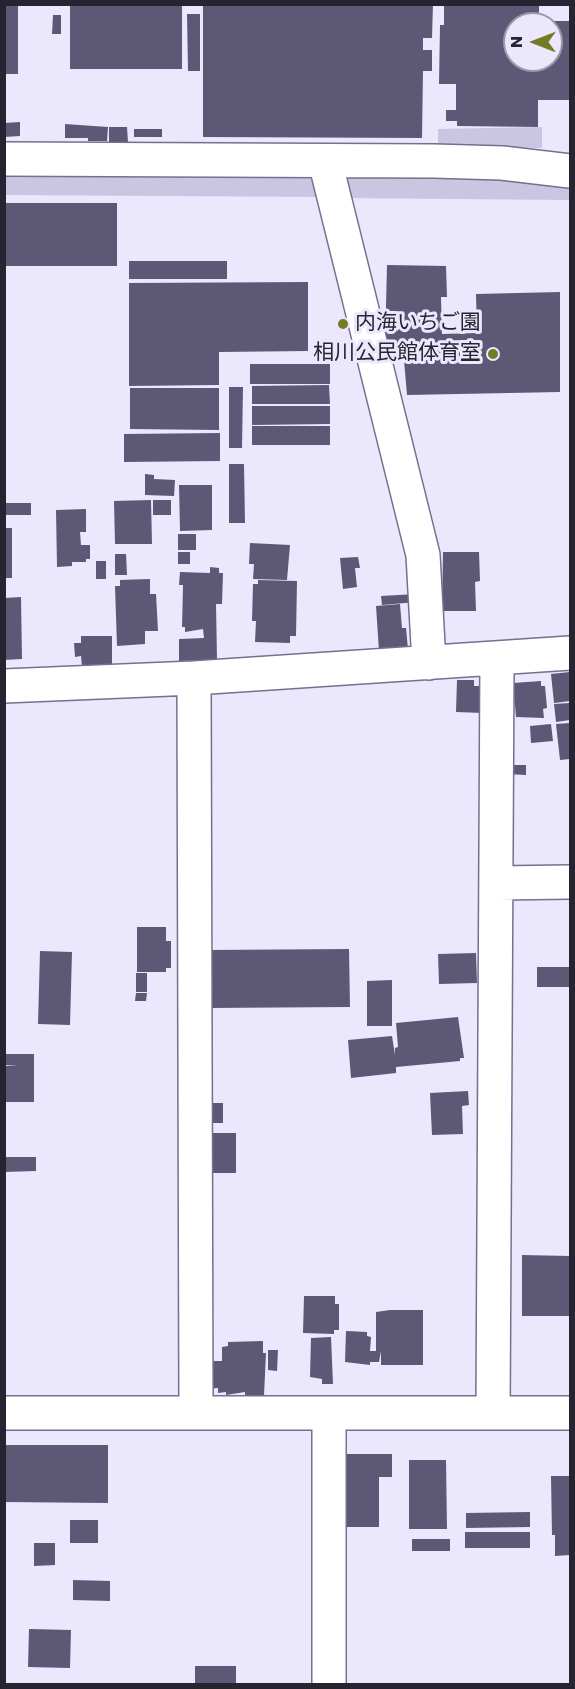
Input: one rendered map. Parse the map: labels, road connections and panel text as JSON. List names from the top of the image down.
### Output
{
  "places": ["内海いちご園", "相川公民館体育室"],
  "north": "left"
}
